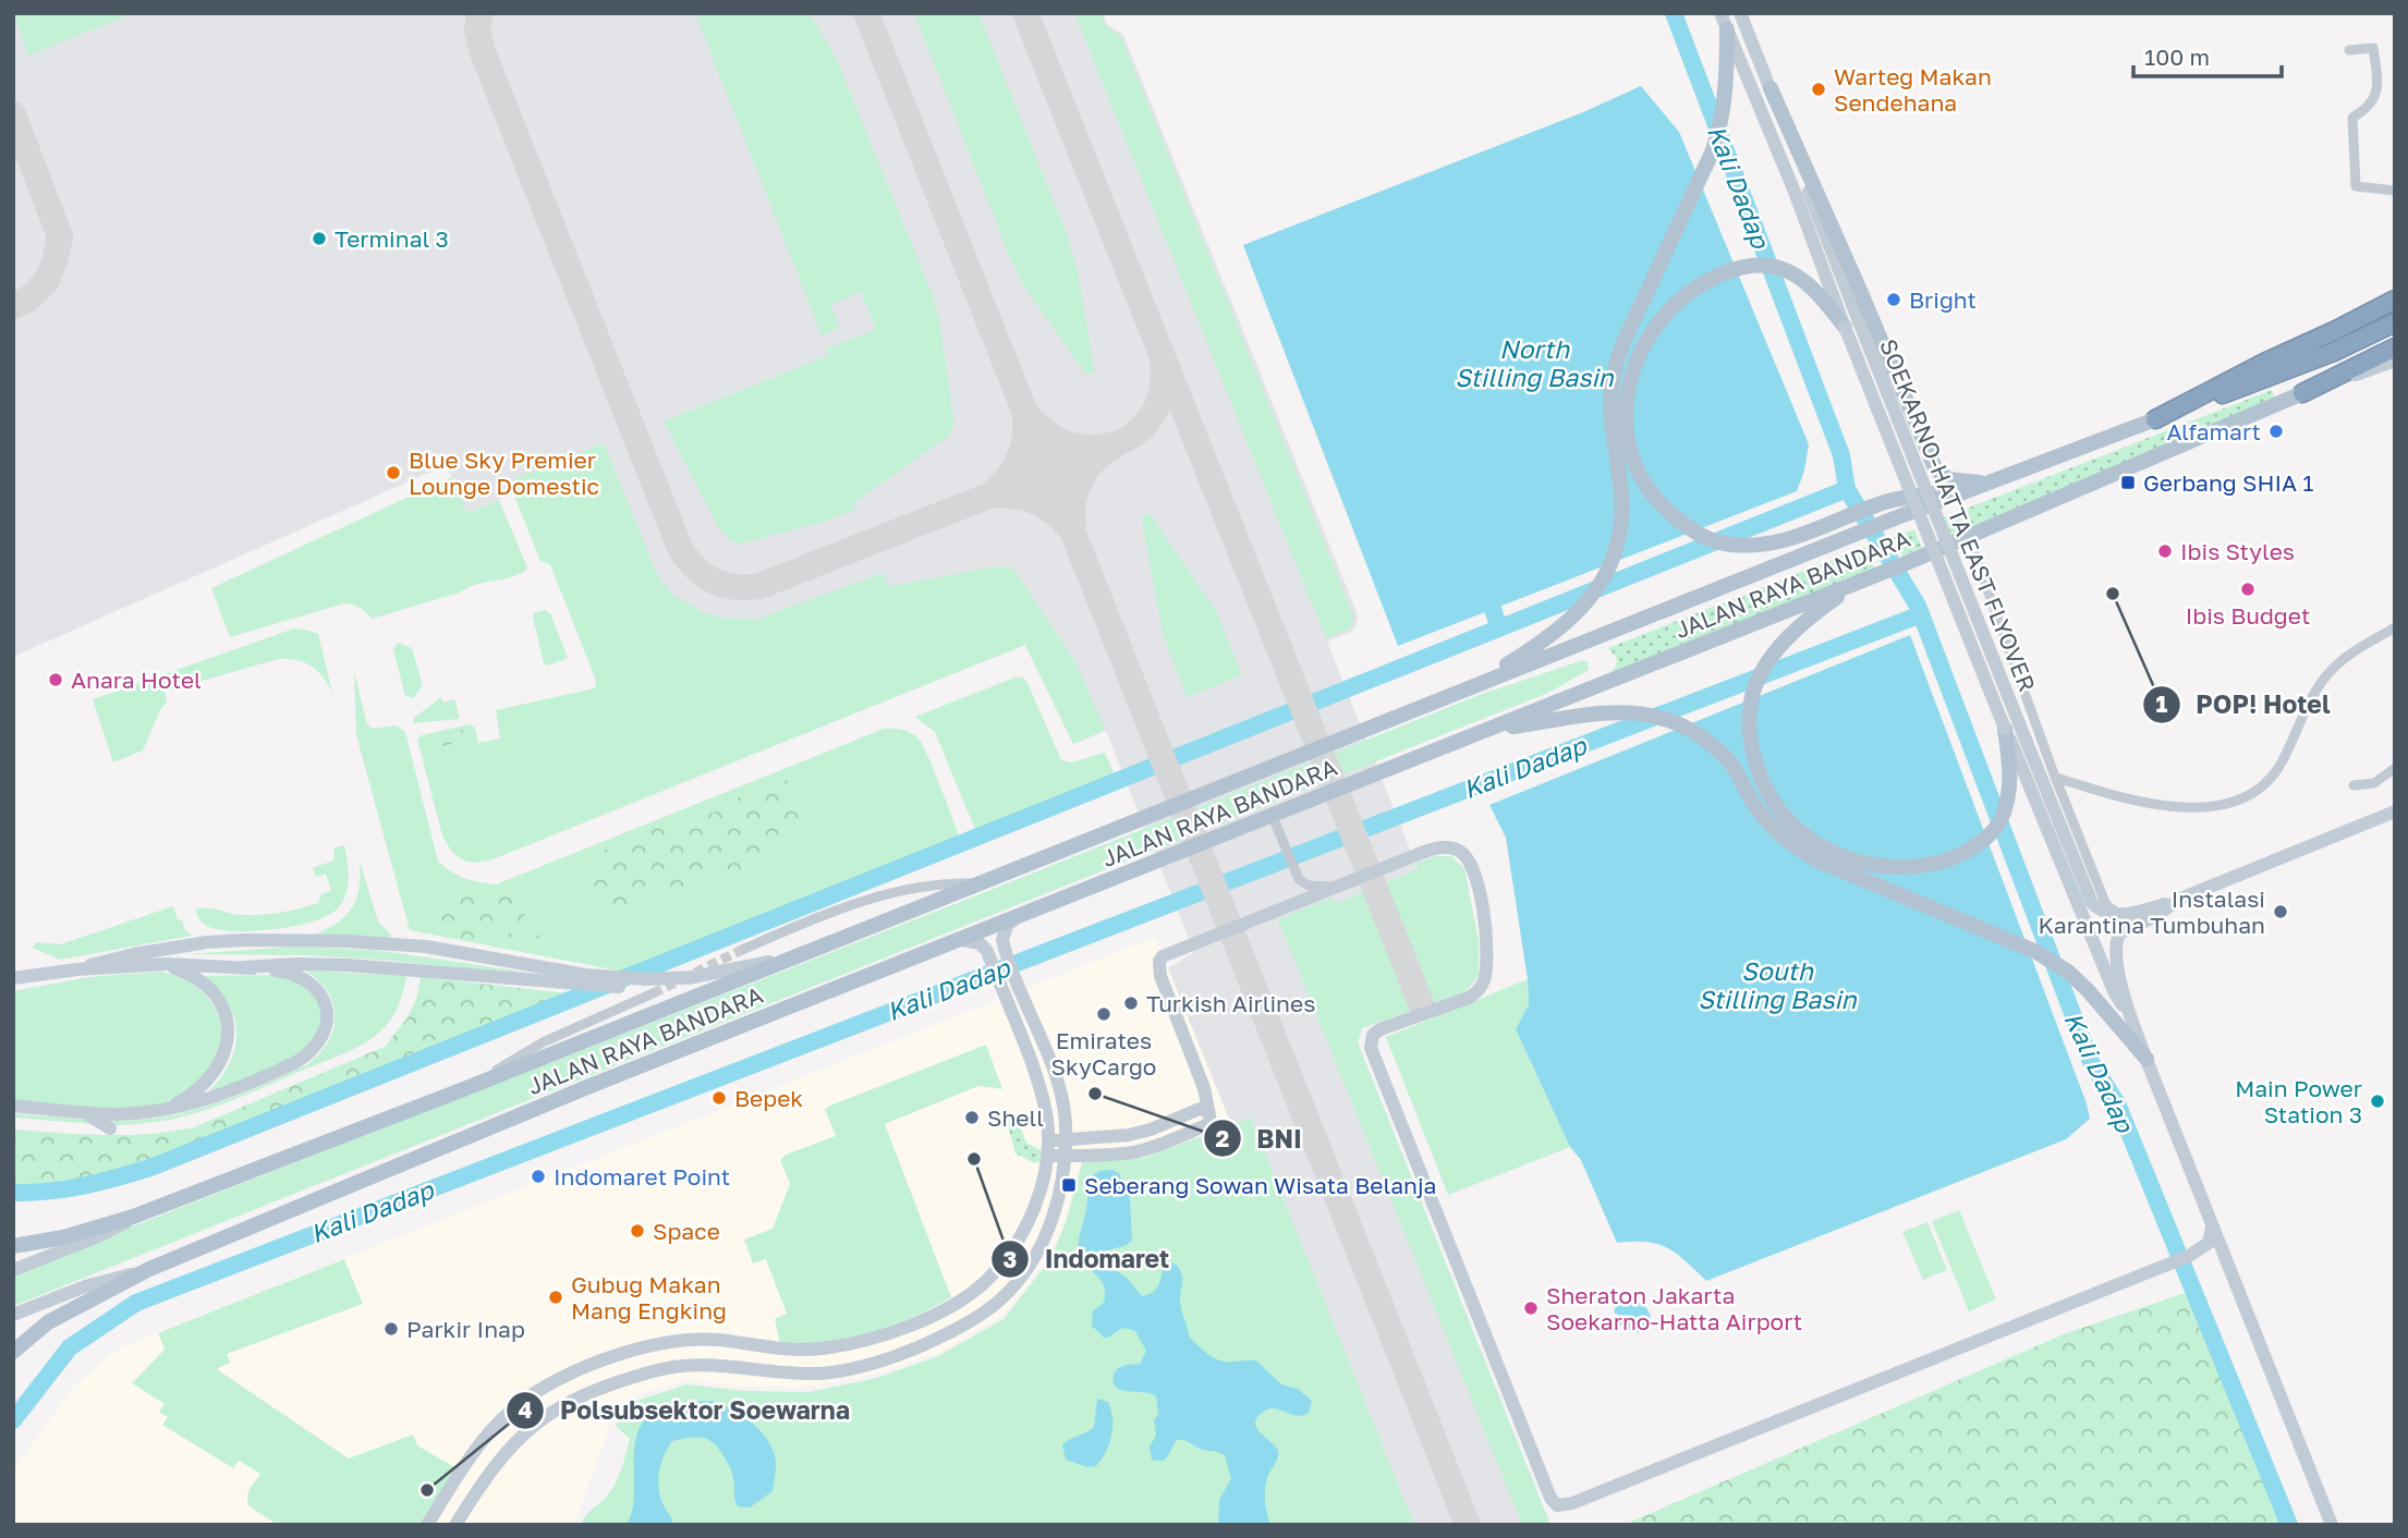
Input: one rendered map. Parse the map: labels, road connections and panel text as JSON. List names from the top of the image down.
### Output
{
  "streets": {
    "main road": ["JALAN RAYA BANDARA"],
    "street": ["SOEKARNO-HATTA EAST FLYOVER"]
  },
  "water": ["Kali Dadap", "North Stilling Basin", "South Stilling Basin"],
  "places": {
    "other": [
      "Warteg Makan Sendehana",
      "Terminal 3",
      "Bright",
      "Alfamart",
      "Blue Sky Premier Lounge Domestic",
      "Ibis Styles",
      "Ibis Budget",
      "POP! Hotel",
      "Anara Hotel",
      "Instalasi Karantina Tumbuhan",
      "Turkish Airlines",
      "Emirates SkyCargo",
      "BNI",
      "Bepek",
      "Main Power Station 3",
      "Shell",
      "Indomaret",
      "Indomaret Point",
      "Space",
      "Gubug Makan Mang Engking",
      "Sheraton Jakarta Soekarno-Hatta Airport",
      "Parkir Inap",
      "Polsubsektor Soewarna"
    ],
    "transit": ["Gerbang SHIA 1", "Seberang Sowan Wisata Belanja"]
  },
  "scale_bar": "100 m"
}
